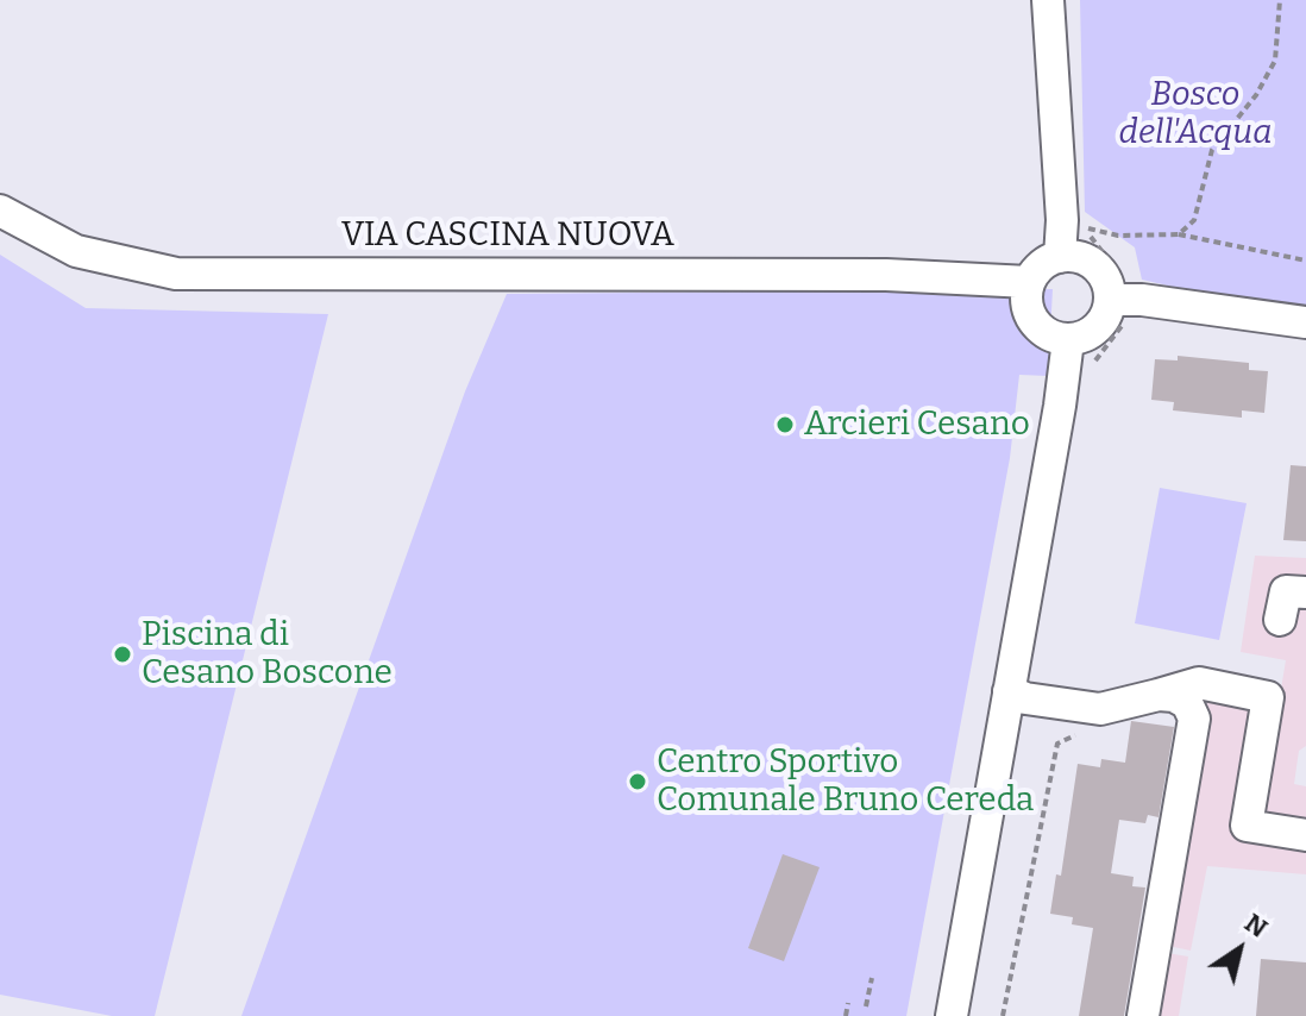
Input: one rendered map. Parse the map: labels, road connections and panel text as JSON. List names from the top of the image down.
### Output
{
  "streets": {
    "street": ["VIA CASCINA NUOVA"]
  },
  "parks": ["Bosco dell'Acqua"],
  "places": ["Arcieri Cesano", "Piscina di Cesano Boscone", "Centro Sportivo Comunale Bruno Cereda"],
  "north": "top right"
}
